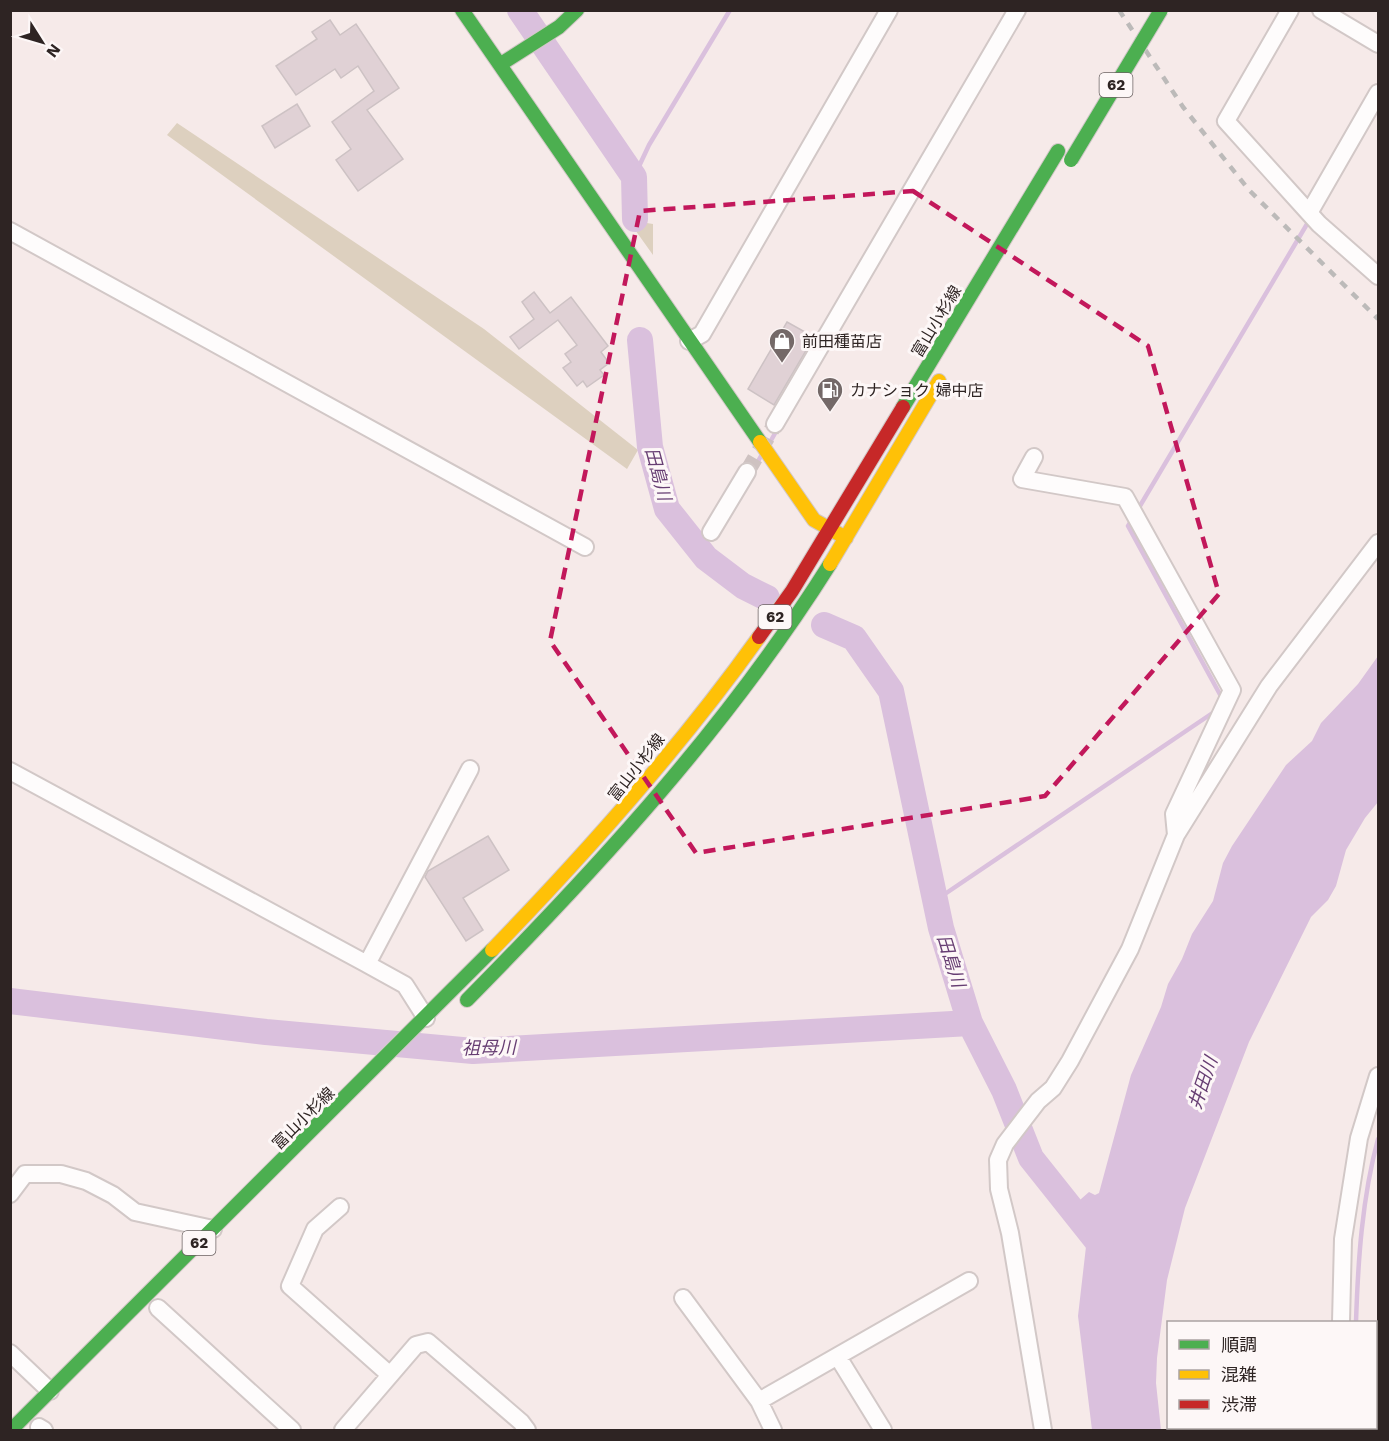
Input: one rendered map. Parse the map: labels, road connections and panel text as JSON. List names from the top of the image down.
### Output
{
  "streets": {
    "main road": ["62", "富山小杉線"]
  },
  "water": ["田島川", "祖母川", "井田川"],
  "places": {
    "shop": ["前田種苗店"],
    "fuel station": ["カナショク 婦中店"]
  },
  "legend": ["順調", "混雑", "渋滞"],
  "north": "bottom right"
}
